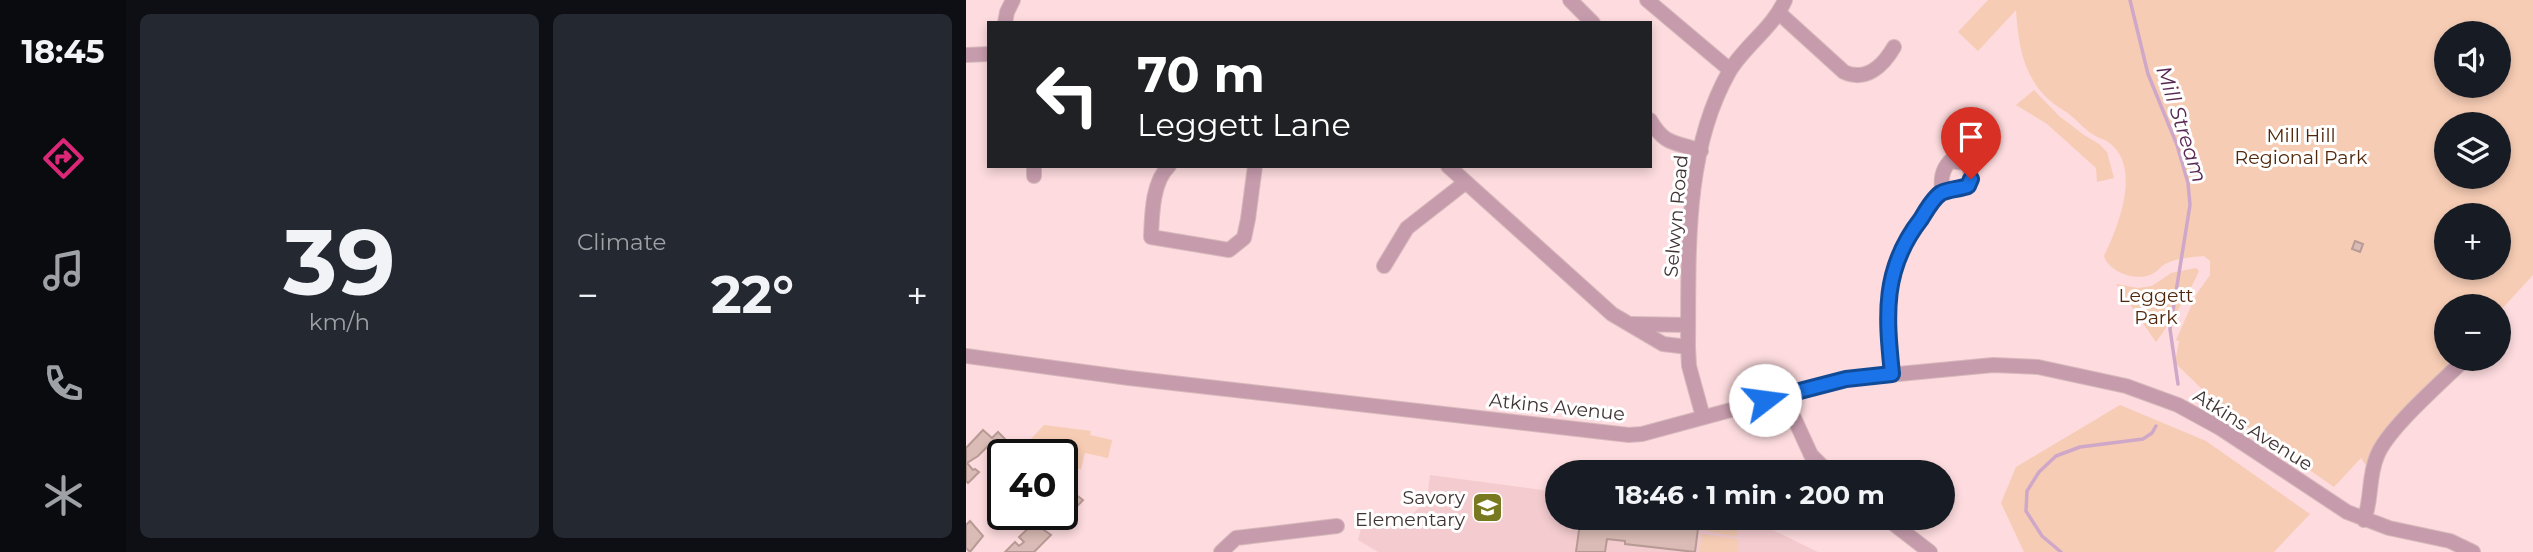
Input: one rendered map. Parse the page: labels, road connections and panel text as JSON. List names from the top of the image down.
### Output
{
  "streets": {
    "street": ["Selwyn Road", "Atkins Avenue"]
  },
  "crossings": [
    ["Selwyn Road", "Atkins Avenue"]
  ],
  "water": ["Mill Stream"],
  "parks": ["Mill Hill Regional Park", "Leggett Park"],
  "places": {
    "school or university": ["Savory Elementary"]
  },
  "page": {
    "tabs": "18:45",
    "tile": [
      ["39", "km/h"],
      "Climate"
    ],
    "map_buttons": ["+", "−"],
    "turn": ["70 m", "Leggett Lane"],
    "heat": ["−", "22°", "+"],
    "limit": "40",
    "trip": "18:46 · 1 min · 200 m"
  }
}
